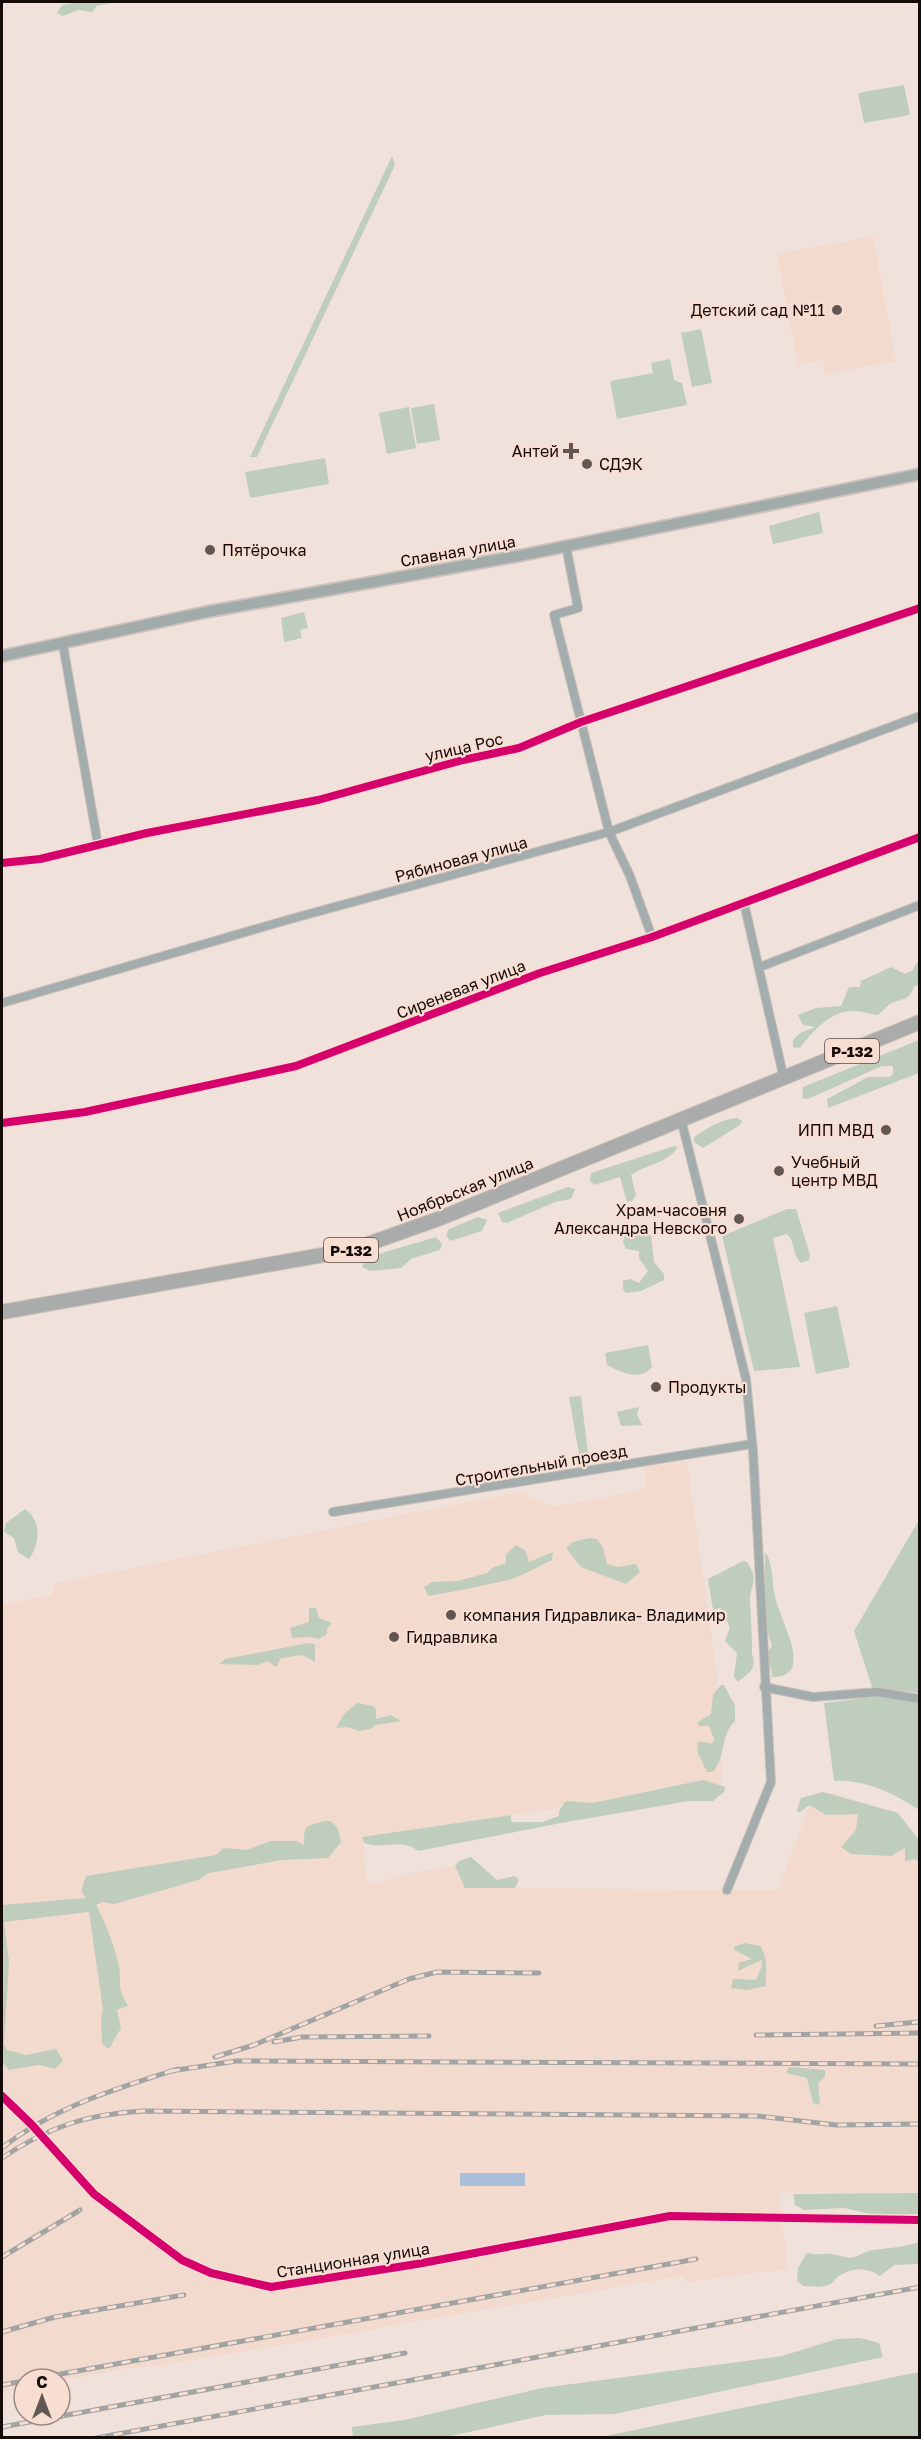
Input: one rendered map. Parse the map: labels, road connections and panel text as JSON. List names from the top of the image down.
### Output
{
  "streets": {
    "highway": ["Р-132", "Ноябрьская улица"],
    "street": [
      "Славная улица",
      "улица Рос",
      "Рябиновая улица",
      "Сиреневая улица",
      "Строительный проезд",
      "Станционная улица"
    ]
  },
  "places": {
    "other": [
      "Детский сад №11",
      "СДЭК",
      "Пятёрочка",
      "ИПП МВД",
      "Учебный центр МВД",
      "Храм-часовня Александра Невского",
      "Продукты",
      "компания Гидравлика- Владимир",
      "Гидравлика"
    ],
    "health": ["Антей"]
  },
  "north": "top"
}
